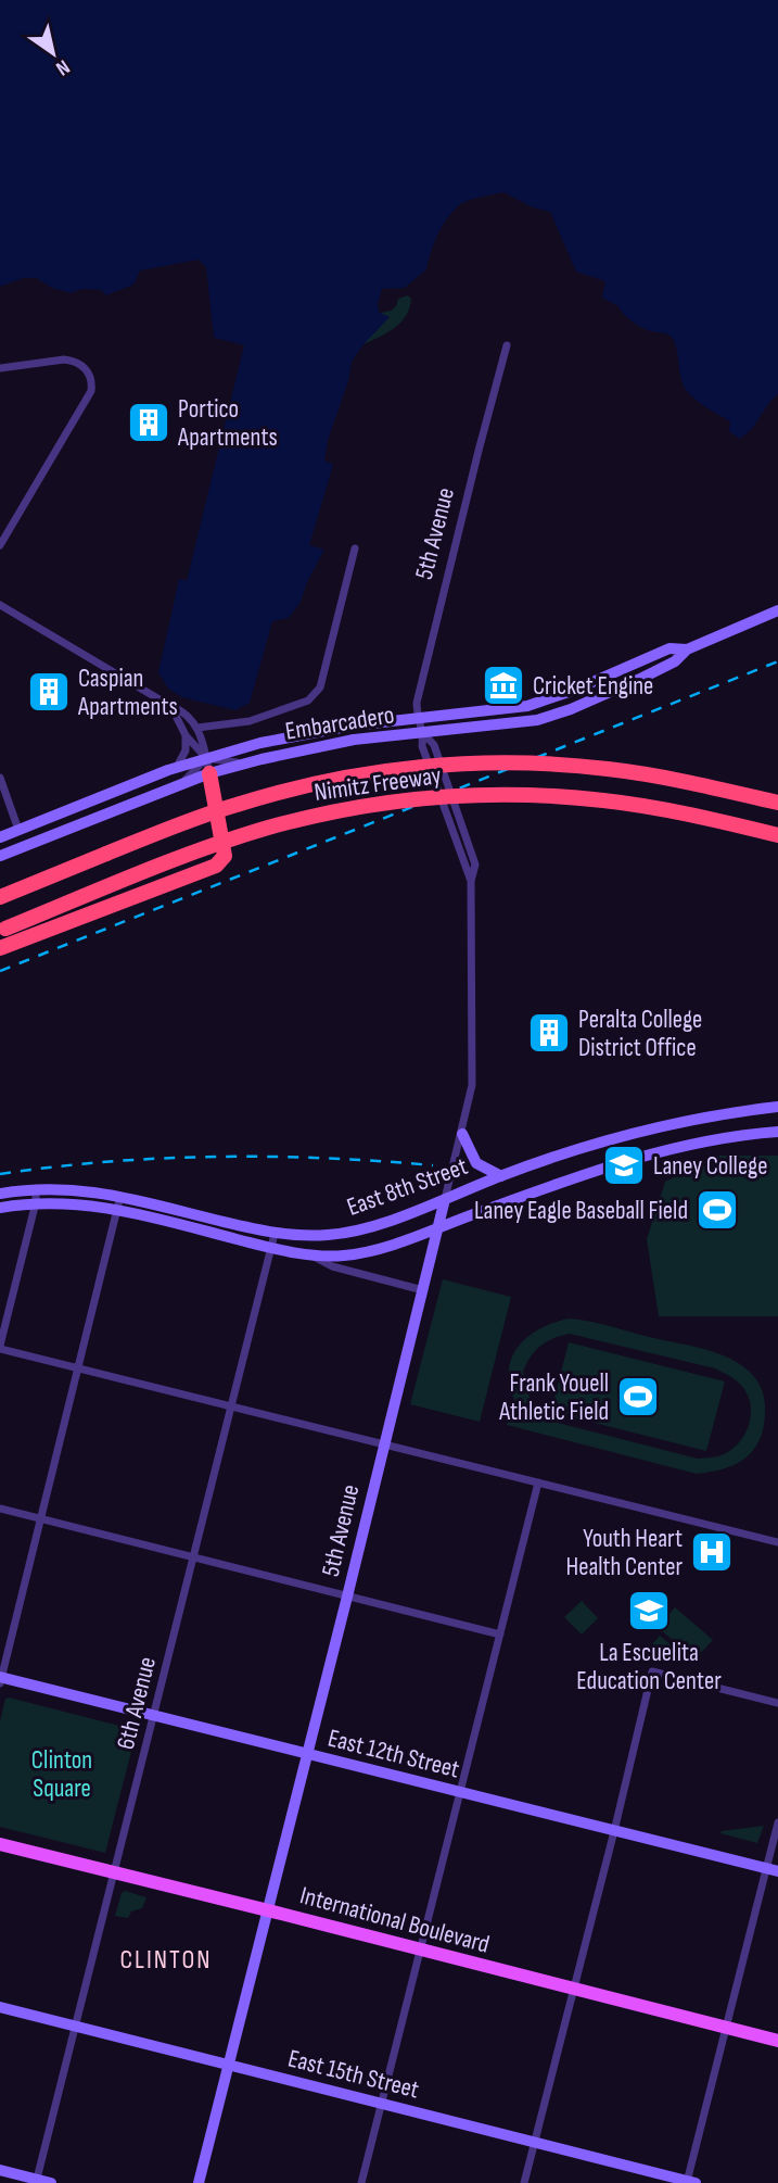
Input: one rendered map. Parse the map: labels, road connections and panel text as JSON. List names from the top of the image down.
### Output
{
  "streets": {
    "highway": ["Nimitz Freeway"],
    "main road": [
      "5th Avenue",
      "Embarcadero",
      "East 8th Street",
      "East 12th Street",
      "International Boulevard",
      "East 15th Street"
    ],
    "street": ["6th Avenue"]
  },
  "crossings": [
    ["5th Avenue", "Embarcadero"],
    ["5th Avenue", "East 8th Street"],
    ["5th Avenue", "East 12th Street"],
    ["5th Avenue", "International Boulevard"],
    ["5th Avenue", "East 15th Street"],
    ["East 8th Street", "6th Avenue"],
    ["6th Avenue", "East 12th Street"],
    ["6th Avenue", "International Boulevard"],
    ["6th Avenue", "East 15th Street"]
  ],
  "districts": ["CLINTON"],
  "parks": ["Clinton Square"],
  "places": {
    "building": ["Portico Apartments", "Caspian Apartments", "Peralta College District Office"],
    "museum": ["Cricket Engine"],
    "school or university": ["Laney College", "La Escuelita Education Center"],
    "sports": ["Laney Eagle Baseball Field", "Frank Youell Athletic Field"],
    "hospital": ["Youth Heart Health Center"]
  },
  "north": "bottom right"
}
